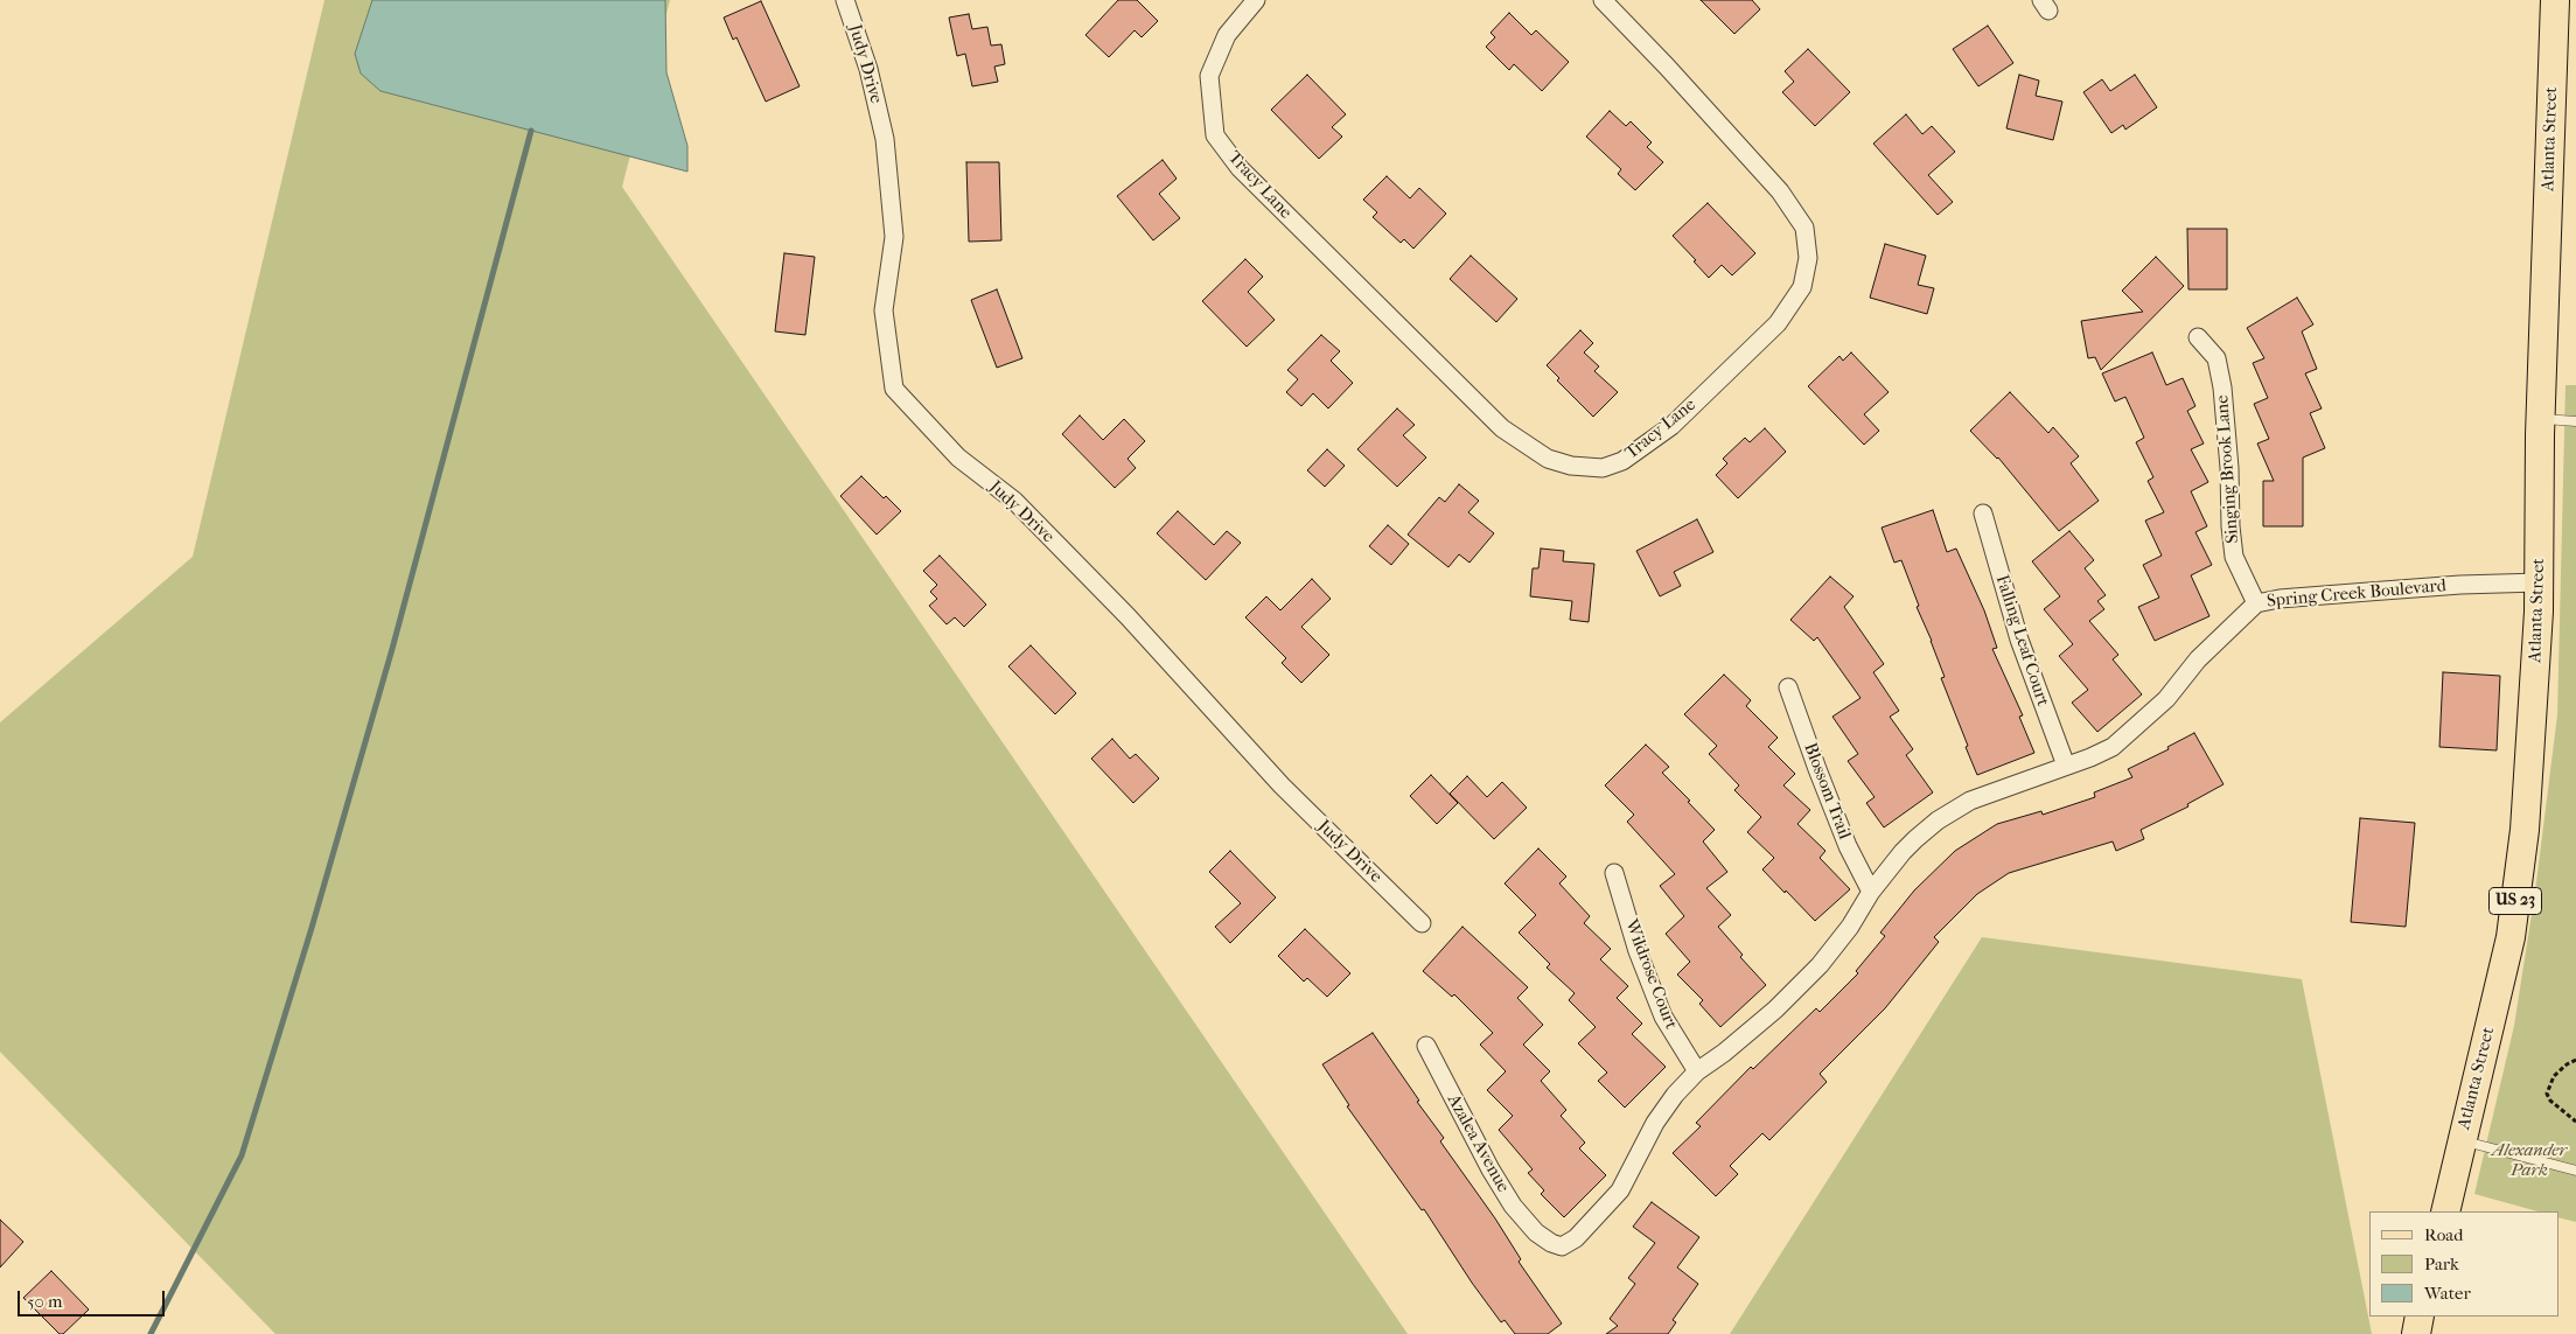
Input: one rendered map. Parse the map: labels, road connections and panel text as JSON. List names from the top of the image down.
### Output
{
  "streets": {
    "main road": ["Atlanta Street", "US 23"],
    "street": [
      "Judy Drive",
      "Tracy Lane",
      "Singing Brook Lane",
      "Spring Creek Boulevard",
      "Falling Leaf Court",
      "Blossom Trail",
      "Wildrose Court",
      "Azalea Avenue"
    ]
  },
  "crossings": [
    ["Atlanta Street", "Spring Creek Boulevard"],
    ["Singing Brook Lane", "Spring Creek Boulevard"],
    ["Spring Creek Boulevard", "Falling Leaf Court"],
    ["Spring Creek Boulevard", "Blossom Trail"],
    ["Spring Creek Boulevard", "Wildrose Court"],
    ["Spring Creek Boulevard", "Azalea Avenue"]
  ],
  "parks": ["Alexander Park"],
  "legend": ["Road", "Park", "Water"],
  "scale_bar": "50 m"
}
